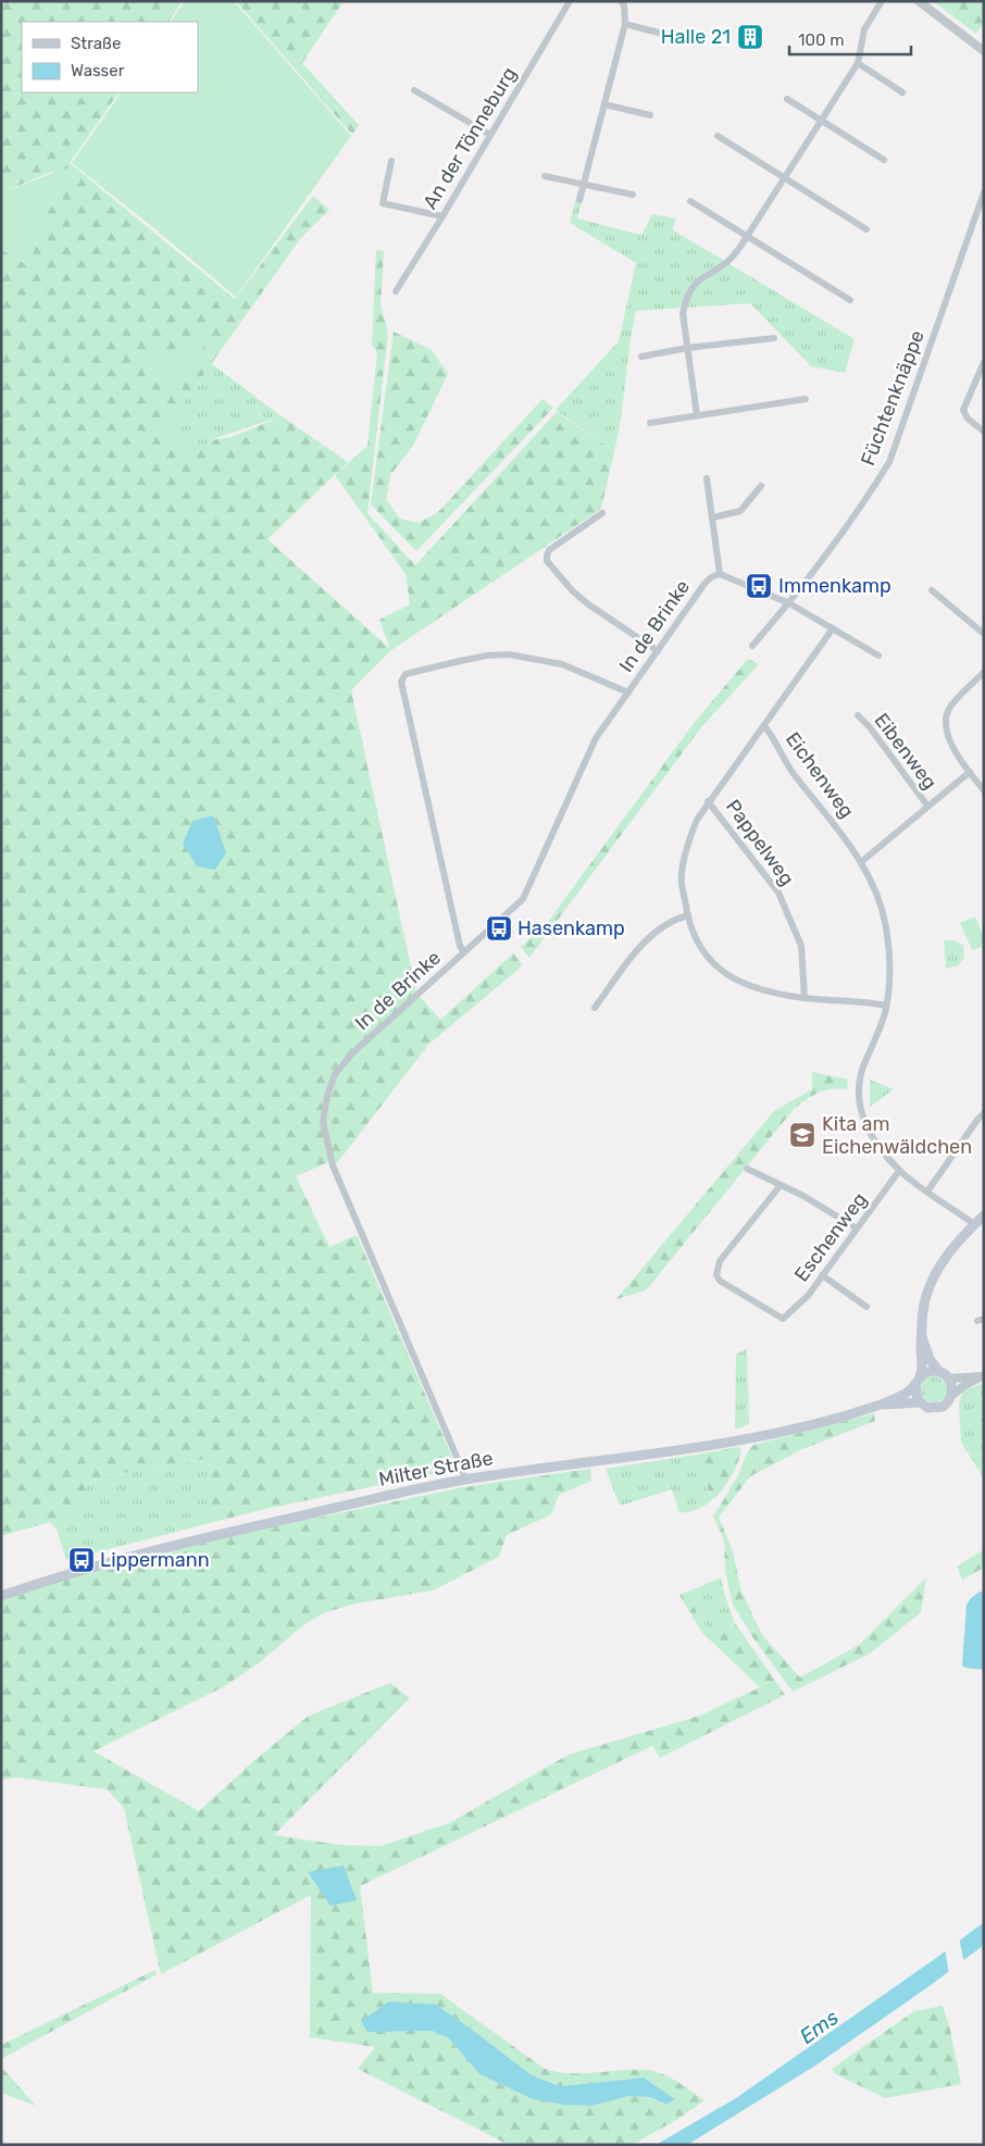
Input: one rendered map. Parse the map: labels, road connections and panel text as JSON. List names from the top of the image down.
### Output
{
  "streets": {
    "main road": ["Milter Straße"],
    "street": [
      "An der Tönneburg",
      "Füchtenknäppe",
      "In de Brinke",
      "Eibenweg",
      "Eichenweg",
      "Pappelweg",
      "Eschenweg"
    ]
  },
  "crossings": [
    ["In de Brinke", "Milter Straße"],
    ["Eichenweg", "Eschenweg"]
  ],
  "water": ["Ems"],
  "places": {
    "building": ["Halle 21"],
    "bus stop": ["Immenkamp", "Hasenkamp", "Lippermann"],
    "school or university": ["Kita am Eichenwäldchen"]
  },
  "legend": ["Straße", "Wasser"],
  "scale_bar": "100 m"
}
